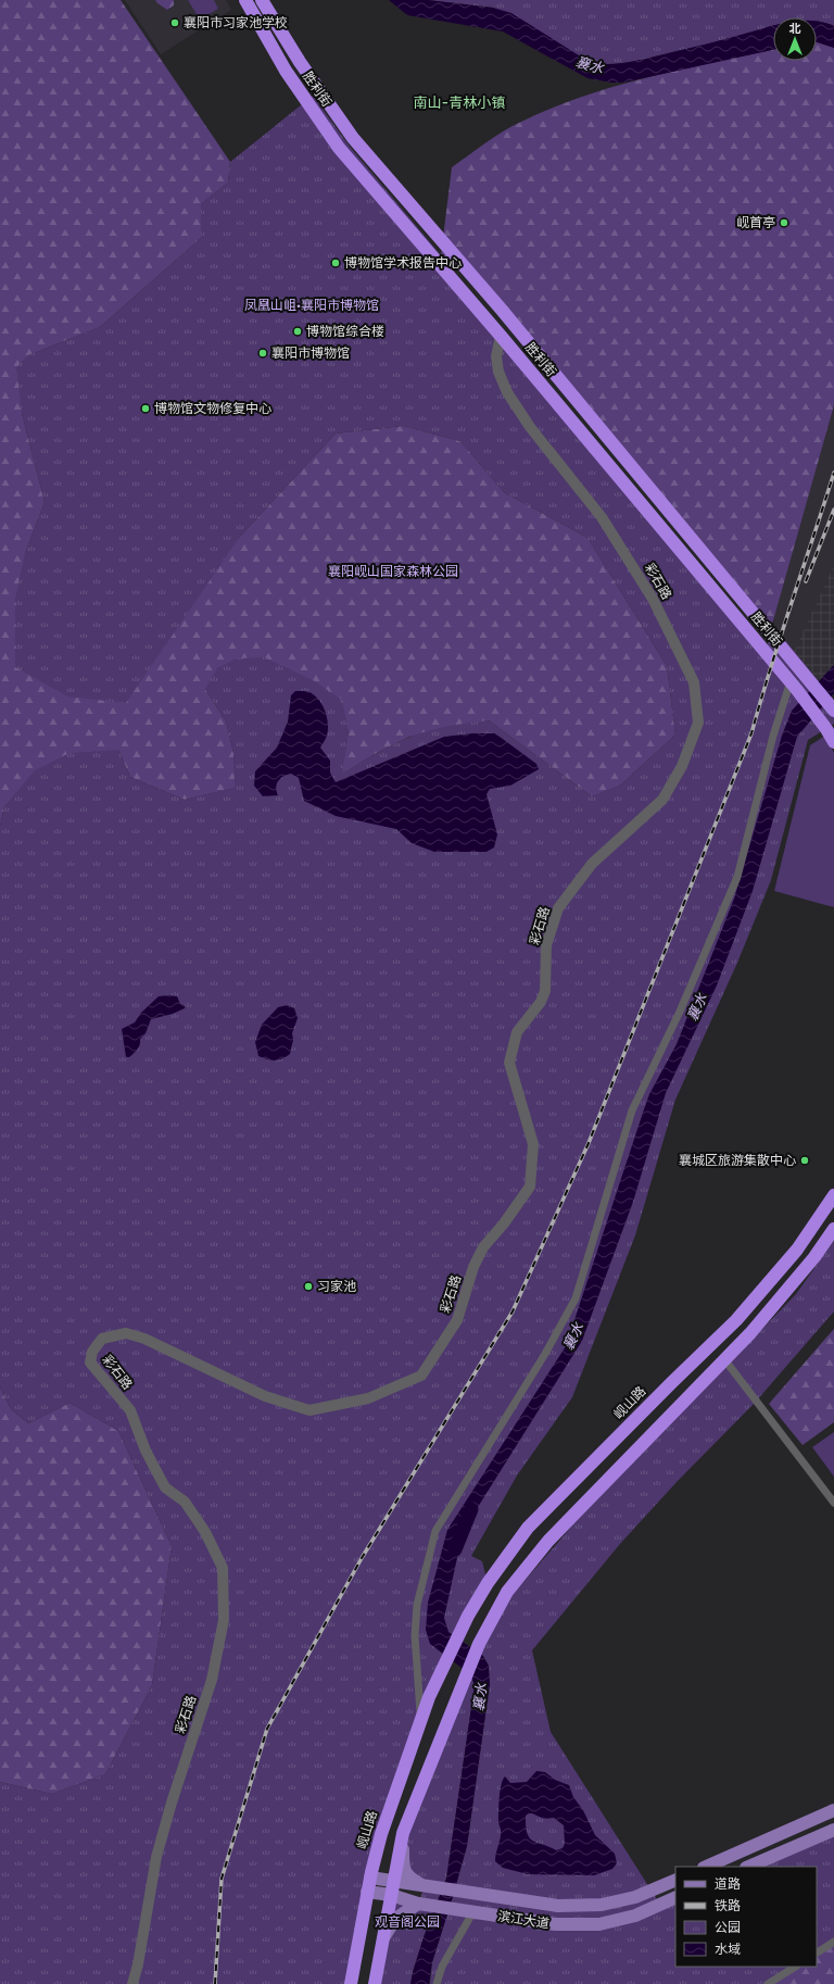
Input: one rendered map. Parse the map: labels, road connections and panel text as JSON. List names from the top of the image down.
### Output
{
  "streets": {
    "highway": ["胜利街", "岘山路"],
    "main road": ["滨江大道"],
    "street": ["彩石路"]
  },
  "crossings": [
    ["胜利街", "彩石路"],
    ["岘山路", "滨江大道"]
  ],
  "districts": ["南山-青林小镇"],
  "water": ["襄水"],
  "parks": ["凤凰山岨·襄阳市博物馆", "襄阳岘山国家森林公园", "观音阁公园"],
  "places": [
    "襄阳市习家池学校",
    "岘首亭",
    "博物馆学术报告中心",
    "博物馆综合楼",
    "襄阳市博物馆",
    "博物馆文物修复中心",
    "襄城区旅游集散中心",
    "习家池"
  ],
  "legend": [
    "道路",
    "铁路",
    "公园",
    "水域"
  ],
  "north": "top"
}
